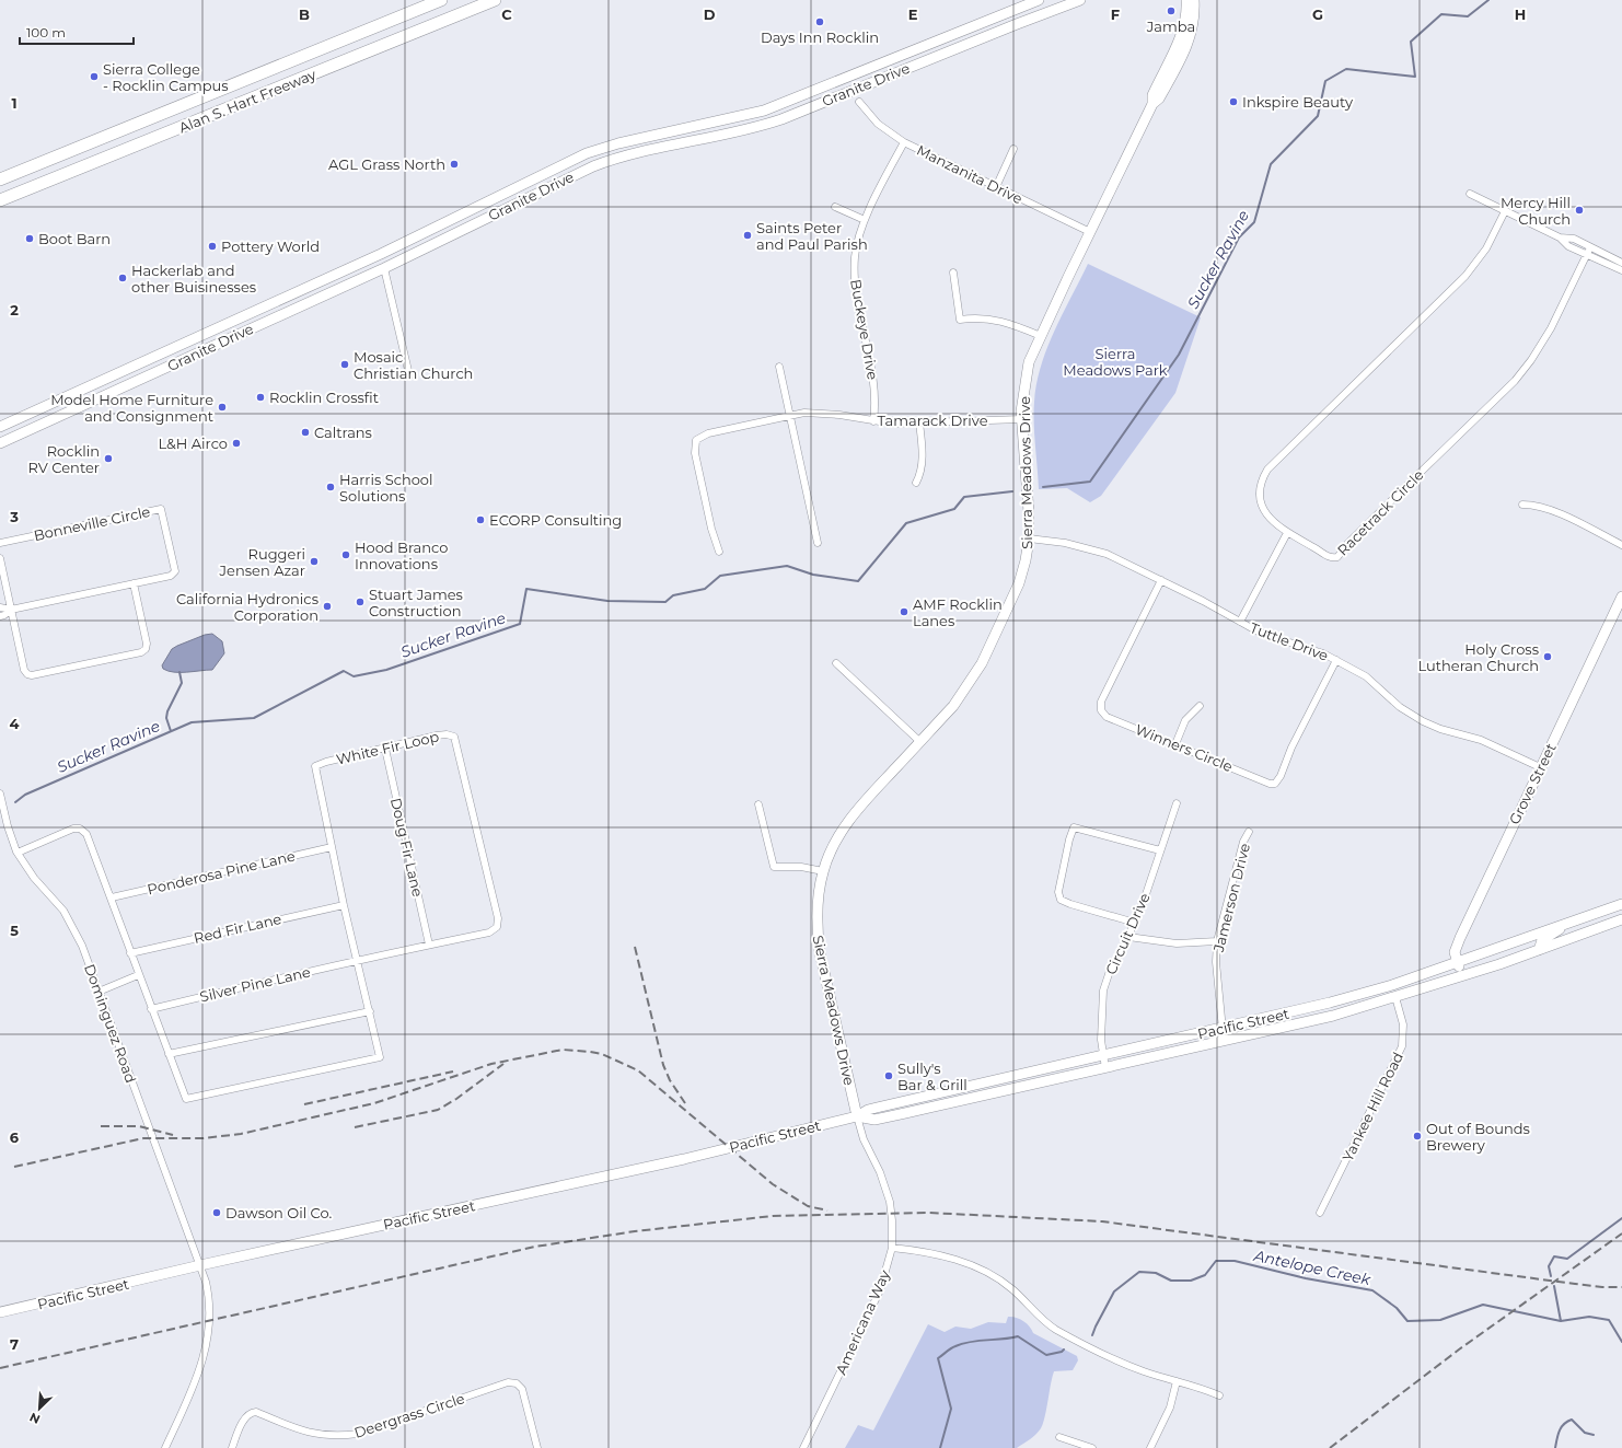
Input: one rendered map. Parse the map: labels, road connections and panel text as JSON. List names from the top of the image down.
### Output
{
  "streets": {
    "highway": ["Alan S. Hart Freeway"],
    "street": [
      "Granite Drive",
      "Manzanita Drive",
      "Buckeye Drive",
      "Tamarack Drive",
      "Sierra Meadows Drive",
      "Racetrack Circle",
      "Bonneville Circle",
      "Tuttle Drive",
      "White Fir Loop",
      "Winners Circle",
      "Grove Street",
      "Doug Fir Lane",
      "Ponderosa Pine Lane",
      "Jamerson Drive",
      "Red Fir Lane",
      "Circuit Drive",
      "Silver Pine Lane",
      "Dominguez Road",
      "Pacific Street",
      "Yankee Hill Road",
      "Americana Way",
      "Deergrass Circle"
    ]
  },
  "crossings": [
    ["Manzanita Drive", "Buckeye Drive"],
    ["Manzanita Drive", "Sierra Meadows Drive"],
    ["Buckeye Drive", "Tamarack Drive"],
    ["Tamarack Drive", "Sierra Meadows Drive"],
    ["Sierra Meadows Drive", "Tuttle Drive"],
    ["Sierra Meadows Drive", "Pacific Street"],
    ["Sierra Meadows Drive", "Americana Way"],
    ["Tuttle Drive", "Winners Circle"],
    ["Tuttle Drive", "Grove Street"],
    ["White Fir Loop", "Doug Fir Lane"],
    ["White Fir Loop", "Ponderosa Pine Lane"],
    ["White Fir Loop", "Red Fir Lane"],
    ["White Fir Loop", "Silver Pine Lane"],
    ["Grove Street", "Pacific Street"],
    ["Jamerson Drive", "Pacific Street"],
    ["Circuit Drive", "Pacific Street"],
    ["Dominguez Road", "Pacific Street"],
    ["Pacific Street", "Yankee Hill Road"],
    ["Pacific Street", "Americana Way"]
  ],
  "water": ["Sucker Ravine", "Antelope Creek"],
  "parks": ["Sierra Meadows Park"],
  "places": [
    "Jamba",
    "Days Inn Rocklin",
    "Sierra College - Rocklin Campus",
    "Inkspire Beauty",
    "AGL Grass North",
    "Mercy Hill Church",
    "Saints Peter and Paul Parish",
    "Boot Barn",
    "Pottery World",
    "Hackerlab and other Buisinesses",
    "Mosaic Christian Church",
    "Rocklin Crossfit",
    "Model Home Furniture and Consignment",
    "Caltrans",
    "L&H Airco",
    "Rocklin RV Center",
    "Harris School Solutions",
    "ECORP Consulting",
    "Hood Branco Innovations",
    "Ruggeri Jensen Azar",
    "Stuart James Construction",
    "California Hydronics Corporation",
    "AMF Rocklin Lanes",
    "Holy Cross Lutheran Church",
    "Sully's Bar & Grill",
    "Out of Bounds Brewery",
    "Dawson Oil Co."
  ],
  "scale_bar": "100 m",
  "north": "bottom left",
  "grid": {
    "columns": [
      "B",
      "C",
      "D",
      "E",
      "F",
      "G",
      "H"
    ],
    "rows": [
      "1",
      "2",
      "3",
      "4",
      "5",
      "6",
      "7"
    ]
  }
}
